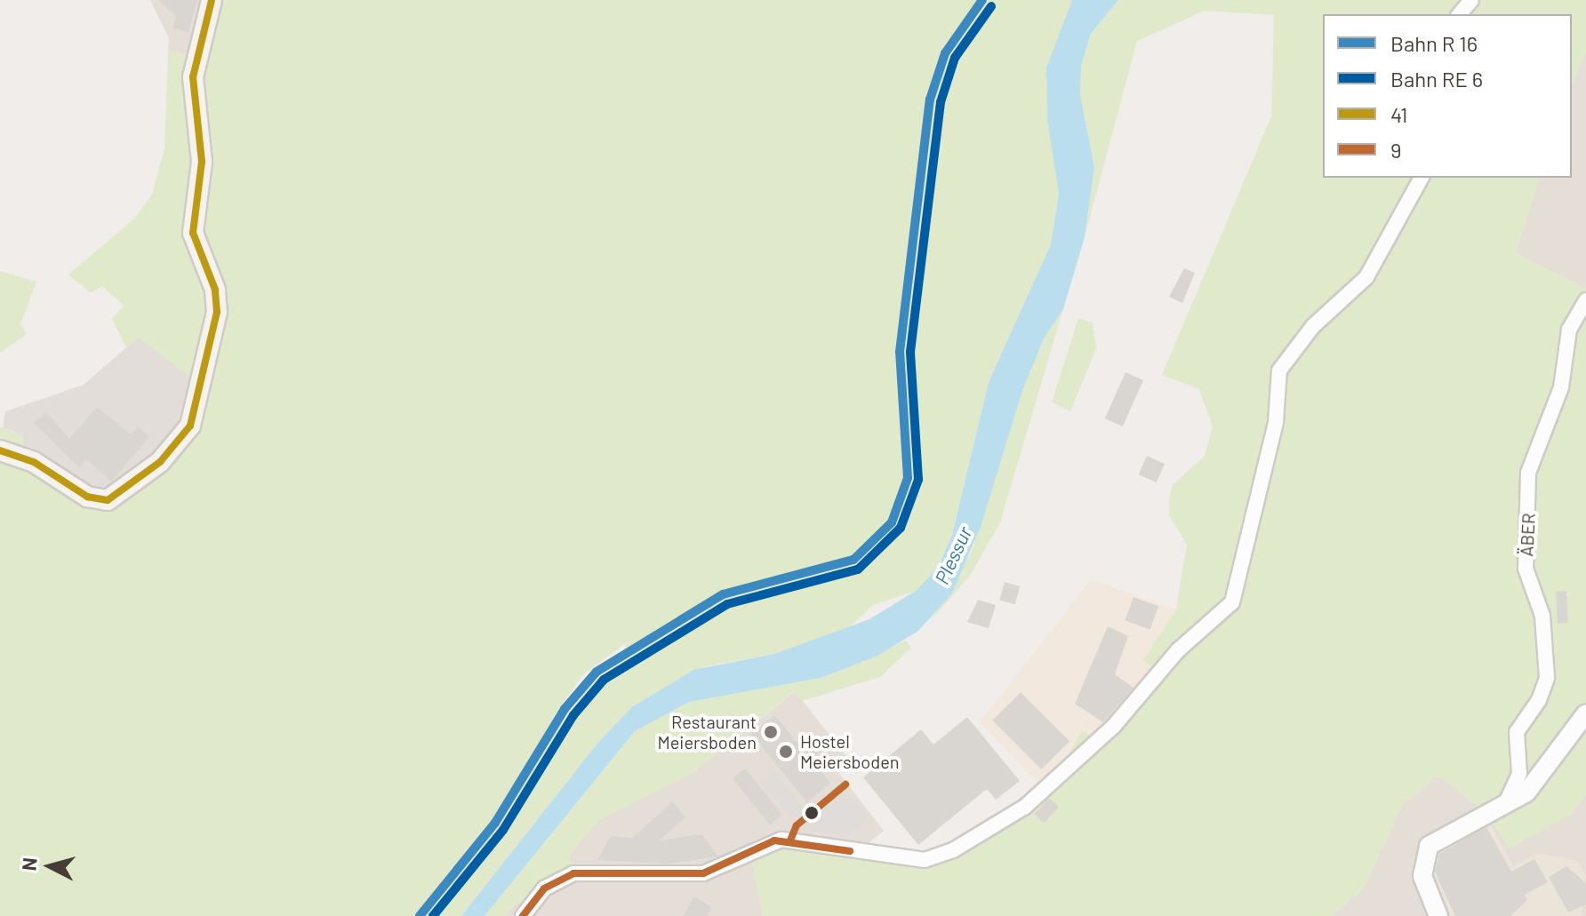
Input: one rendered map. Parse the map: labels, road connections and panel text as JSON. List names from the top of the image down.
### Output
{
  "streets": {
    "street": ["ÄBER"]
  },
  "water": ["Plessur"],
  "places": ["Restaurant Meiersboden", "Hostel Meiersboden"],
  "lines": ["transit line 41", "transit line 9"],
  "legend": [
    "Bahn R 16",
    "Bahn RE 6",
    "41",
    "9"
  ],
  "north": "left"
}
